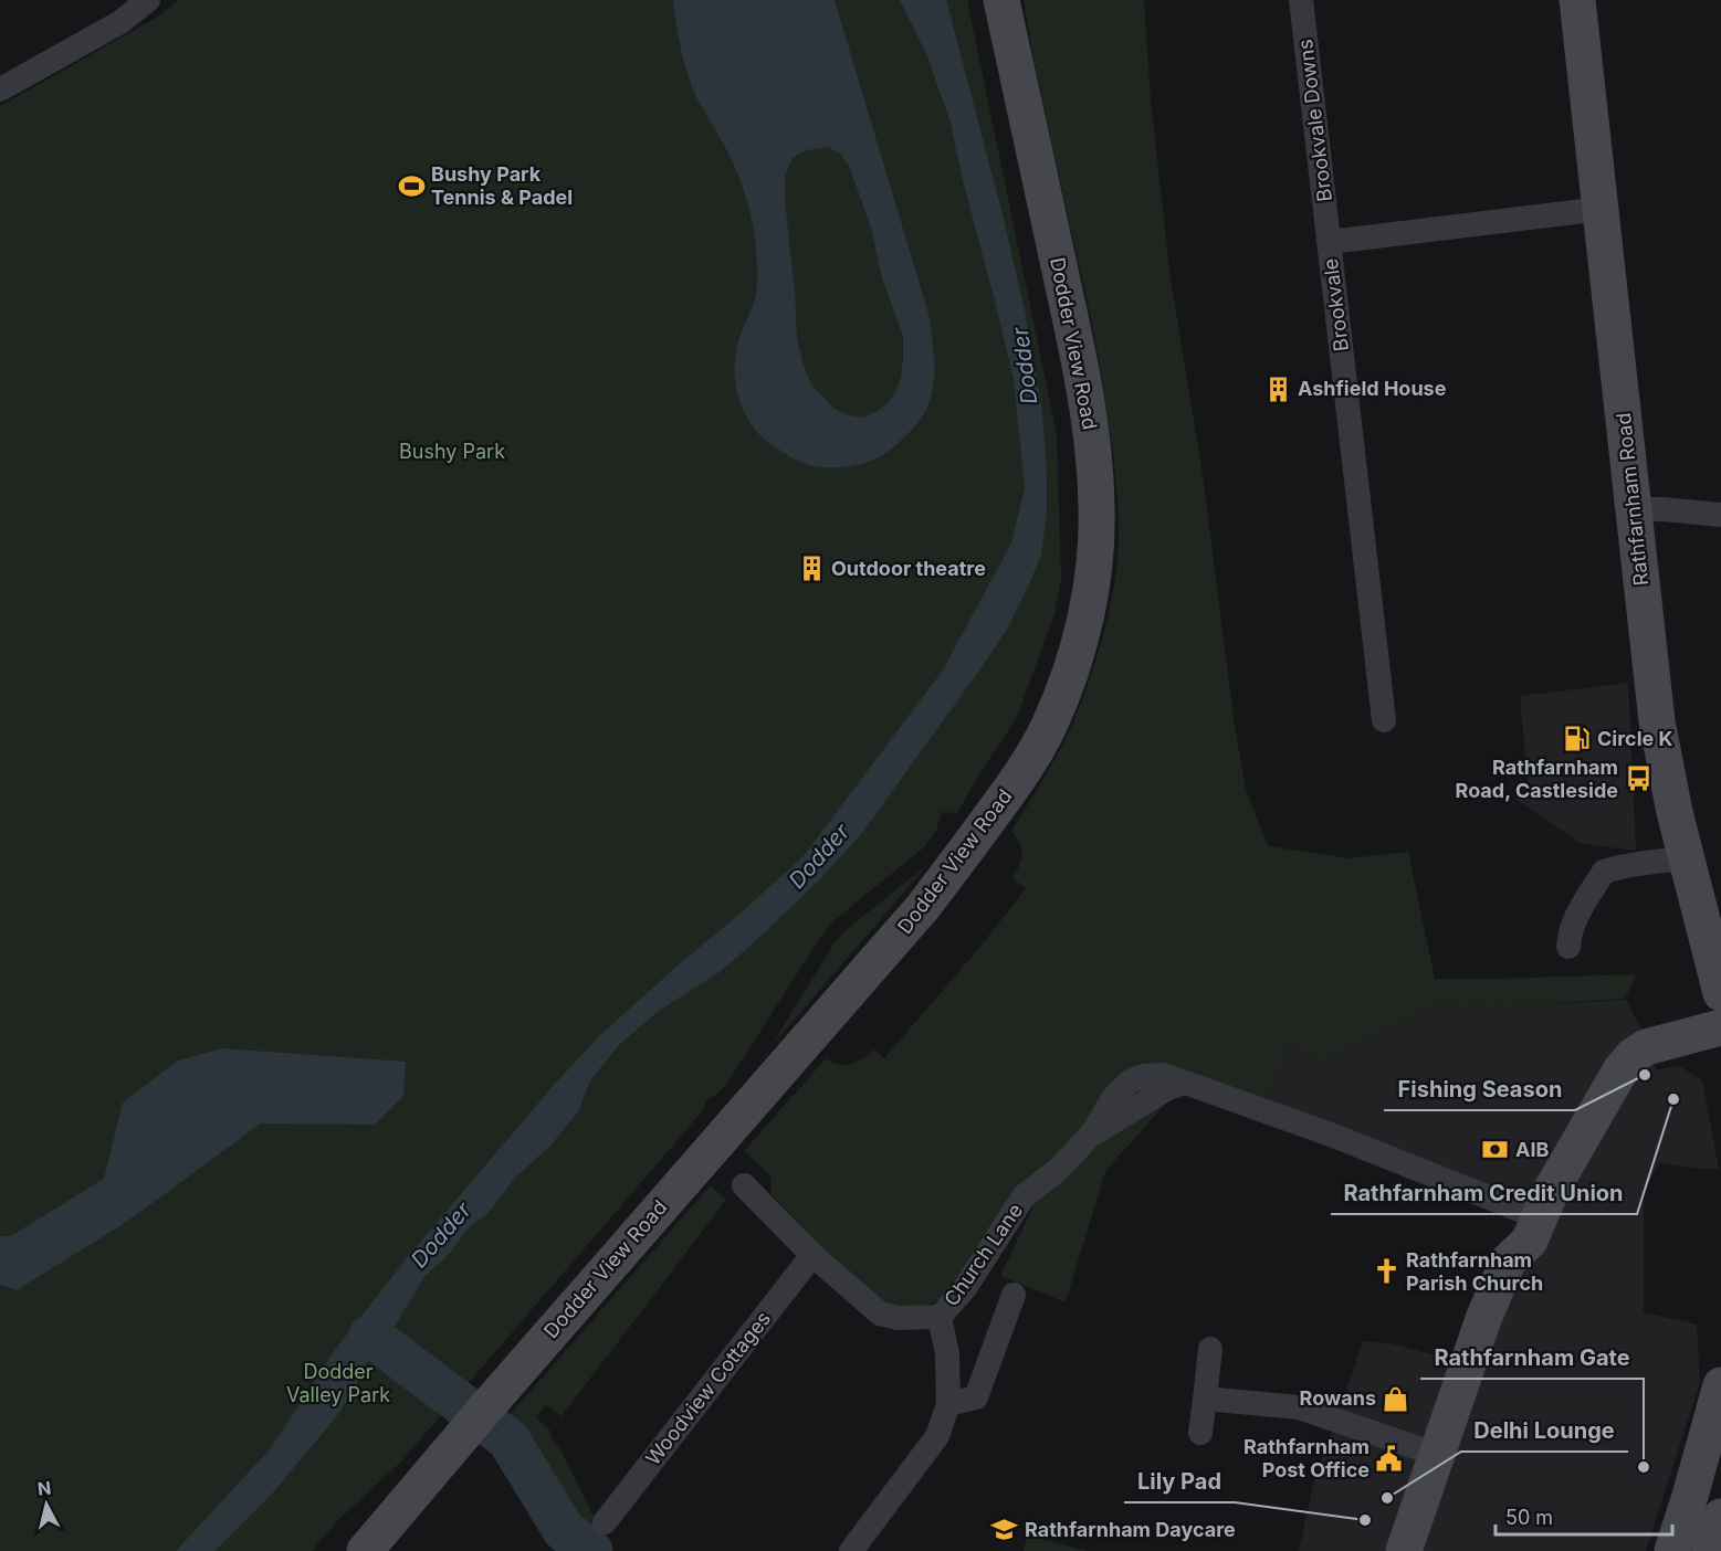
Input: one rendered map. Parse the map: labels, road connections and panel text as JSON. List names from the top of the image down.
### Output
{
  "streets": {
    "main road": ["Dodder View Road", "Rathfarnham Road"],
    "street": [
      "Brookvale Downs",
      "Brookvale",
      "Church Lane",
      "Woodview Cottages"
    ]
  },
  "crossings": [
    ["Brookvale Downs", "Brookvale"],
    ["Brookvale", "Rathfarnham Road"],
    ["Church Lane", "Woodview Cottages"]
  ],
  "water": ["Dodder"],
  "parks": ["Bushy Park", "Dodder Valley Park"],
  "places": {
    "sports": ["Bushy Park Tennis & Padel"],
    "building": ["Ashfield House", "Outdoor theatre"],
    "fuel station": ["Circle K"],
    "bus stop": ["Rathfarnham Road, Castleside"],
    "other": [
      "Fishing Season",
      "Rathfarnham Credit Union",
      "Rathfarnham Gate",
      "Delhi Lounge",
      "Lily Pad"
    ],
    "bank": ["AIB"],
    "church": ["Rathfarnham Parish Church"],
    "shop": ["Rowans"],
    "public building": ["Rathfarnham Post Office"],
    "school or university": ["Rathfarnham Daycare"]
  },
  "scale_bar": "50 m",
  "north": "top"
}
